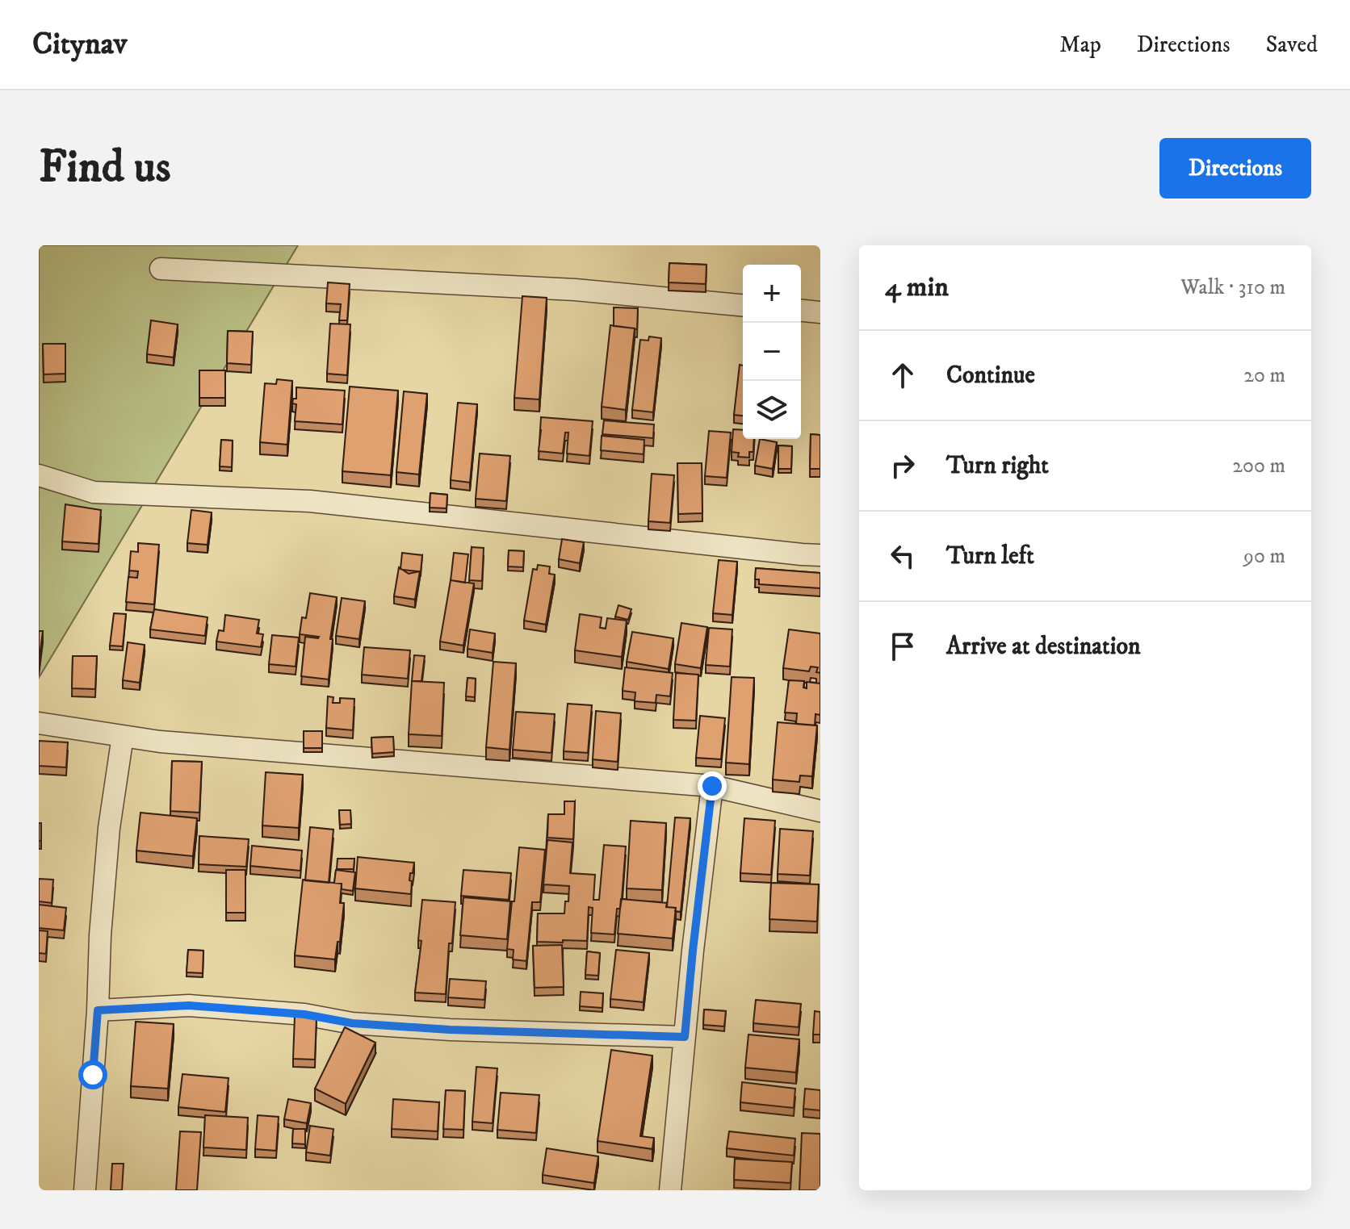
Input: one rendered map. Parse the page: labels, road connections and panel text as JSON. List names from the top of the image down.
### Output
{
  "page": {
    "header": "Citynav",
    "nav": ["Map", "Directions", "Saved"],
    "buttons": "Directions",
    "title": "Find us",
    "heading": ["4 min", "Walk · 310 m"],
    "map_buttons": ["+", "−"],
    "list": [
      ["Continue", "20 m"],
      ["Turn right", "200 m"],
      ["Turn left", "90 m"],
      "Arrive at destination"
    ]
  }
}
